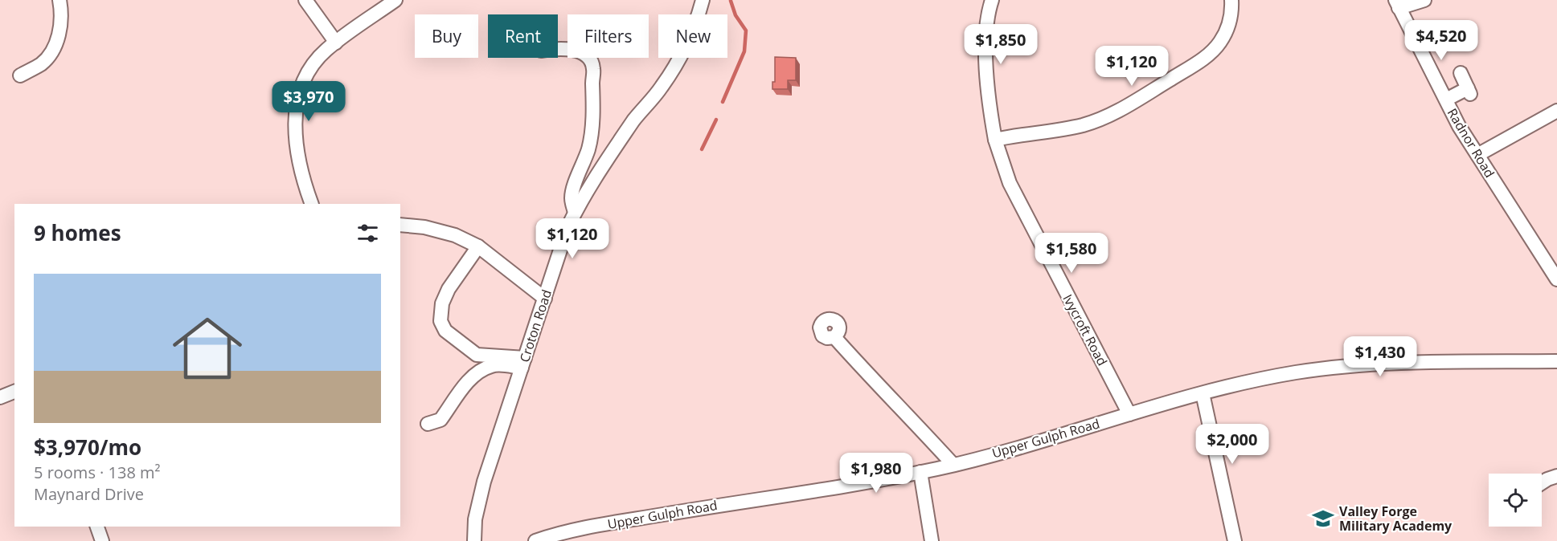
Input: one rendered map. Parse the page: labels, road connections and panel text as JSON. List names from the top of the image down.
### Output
{
  "streets": {
    "street": [
      "Radnor Road",
      "Croton Road",
      "Ivycroft Road",
      "Upper Gulph Road"
    ]
  },
  "crossings": [
    ["Ivycroft Road", "Upper Gulph Road"]
  ],
  "places": {
    "school or university": ["Valley Forge Military Academy"]
  },
  "page": {
    "chip": [
      "Buy",
      "Rent",
      "Filters",
      "New"
    ],
    "price": [
      "$4,520",
      "$1,850",
      "$1,120",
      "$3,970",
      "$1,120",
      "$1,580",
      "$1,430",
      "$2,000",
      "$1,980"
    ],
    "heading": "9 homes",
    "list": [
      {
        "name": "$3,970/mo",
        "note": "5 rooms · 138 m² · Maynard Drive"
      }
    ]
  }
}
